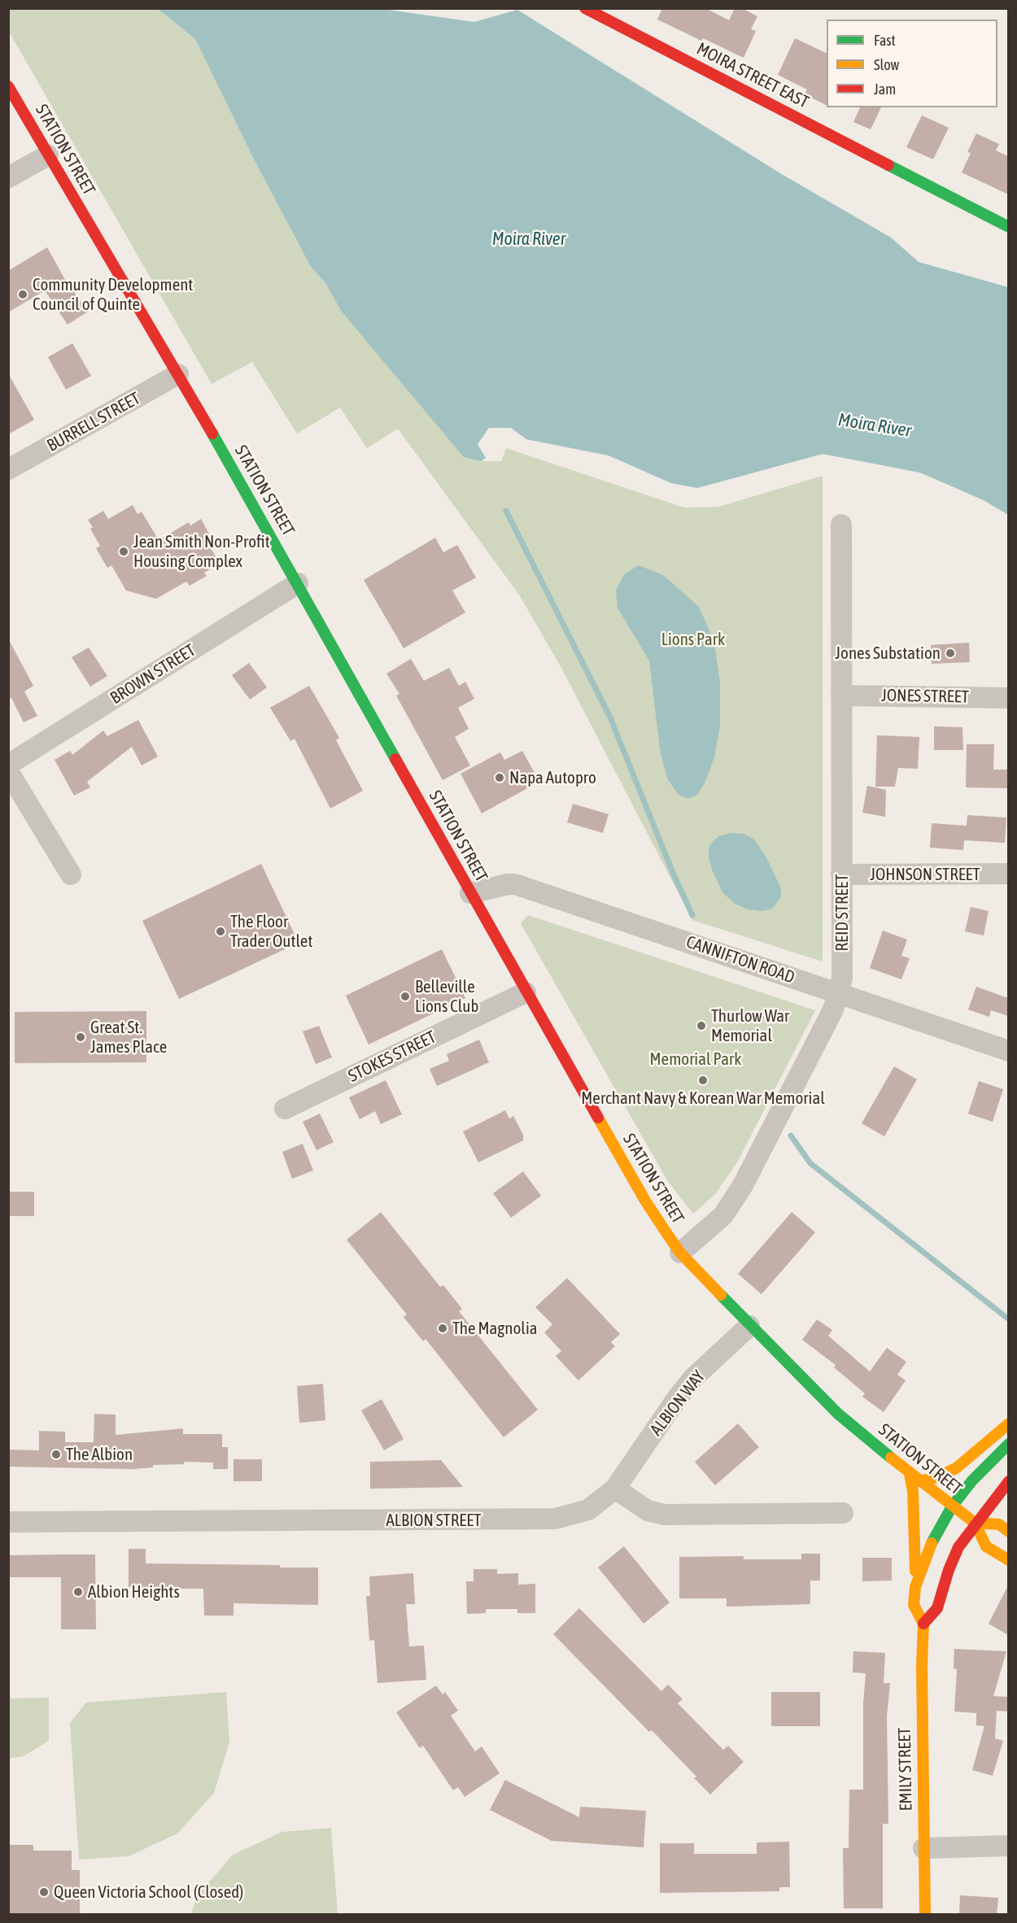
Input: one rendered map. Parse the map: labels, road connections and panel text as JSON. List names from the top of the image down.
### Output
{
  "streets": {
    "main road": ["MOIRA STREET EAST", "STATION STREET", "EMILY STREET"],
    "street": [
      "BURRELL STREET",
      "BROWN STREET",
      "JONES STREET",
      "JOHNSON STREET",
      "REID STREET",
      "CANNIFTON ROAD",
      "STOKES STREET",
      "ALBION WAY",
      "ALBION STREET"
    ]
  },
  "crossings": [
    ["STATION STREET", "BURRELL STREET"],
    ["STATION STREET", "BROWN STREET"],
    ["STATION STREET", "REID STREET"],
    ["STATION STREET", "CANNIFTON ROAD"],
    ["STATION STREET", "STOKES STREET"],
    ["STATION STREET", "ALBION WAY"],
    ["STATION STREET", "EMILY STREET"],
    ["JONES STREET", "REID STREET"],
    ["JOHNSON STREET", "REID STREET"],
    ["REID STREET", "CANNIFTON ROAD"],
    ["ALBION WAY", "ALBION STREET"]
  ],
  "water": ["Moira River"],
  "parks": ["Lions Park", "Memorial Park"],
  "places": [
    "Community Development Council of Quinte",
    "Jean Smith Non-Profit Housing Complex",
    "Jones Substation",
    "Napa Autopro",
    "The Floor Trader Outlet",
    "Belleville Lions Club",
    "Thurlow War Memorial",
    "Great St. James Place",
    "Merchant Navy & Korean War Memorial",
    "The Magnolia",
    "The Albion",
    "Albion Heights",
    "Queen Victoria School (Closed)"
  ],
  "legend": ["Fast", "Slow", "Jam"]
}
